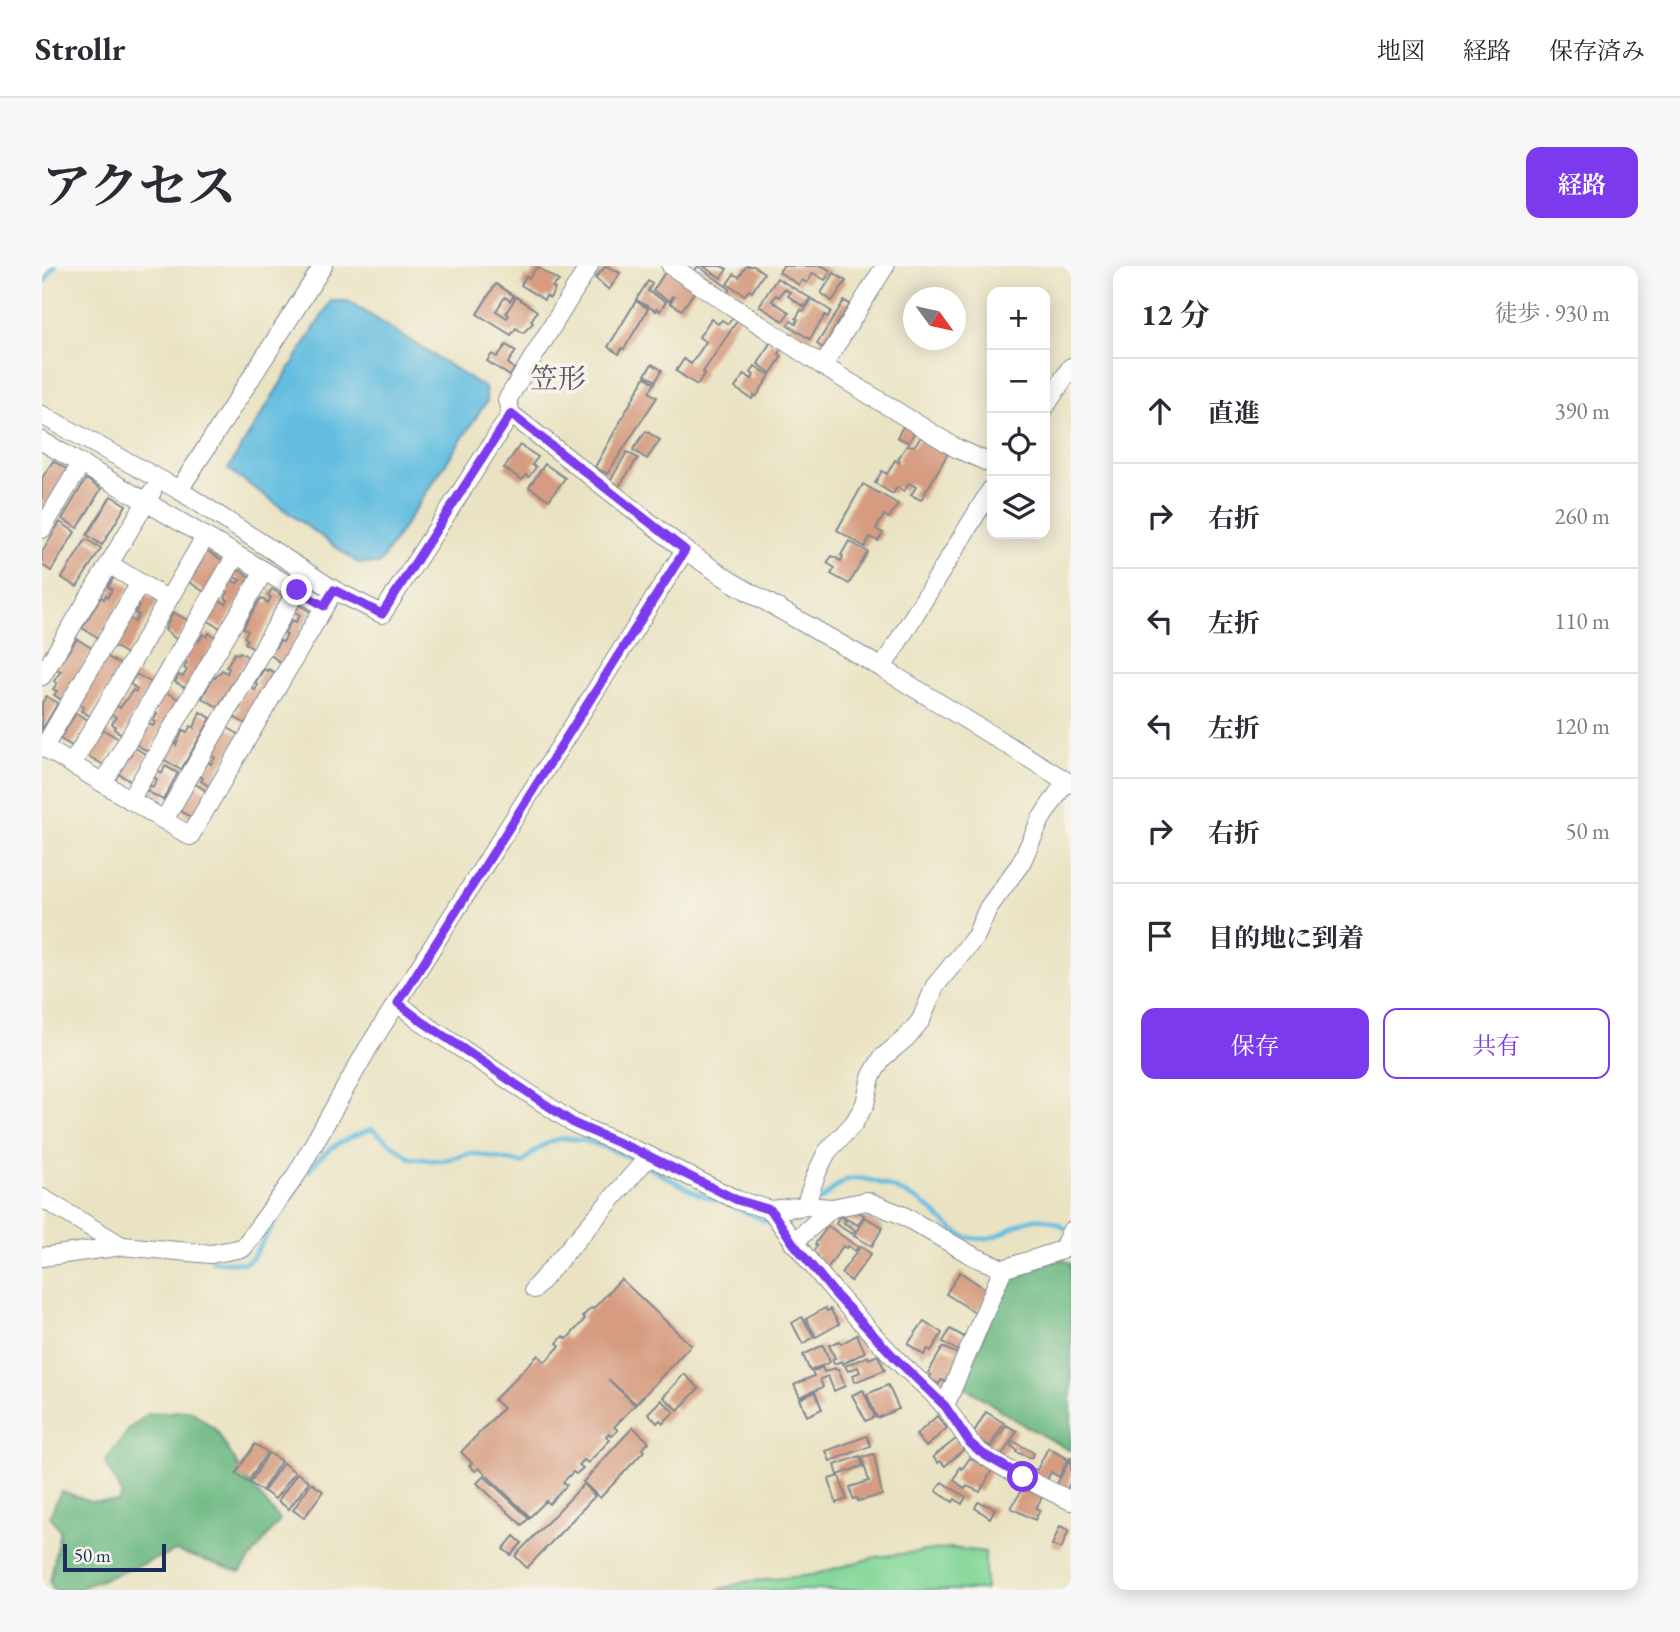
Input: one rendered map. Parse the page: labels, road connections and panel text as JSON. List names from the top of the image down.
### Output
{
  "districts": ["笠形"],
  "scale_bar": "50 m",
  "north": "bottom right",
  "page": {
    "header": "Strollr",
    "nav": ["地図", "経路", "保存済み"],
    "title": "アクセス",
    "buttons": [
      "経路",
      ["保存", "共有"]
    ],
    "heading": ["12 分", "徒歩 · 930 m"],
    "map_buttons": ["+", "−"],
    "list": [
      ["直進", "390 m"],
      ["右折", "260 m"],
      ["左折", "110 m"],
      ["左折", "120 m"],
      ["右折", "50 m"],
      "目的地に到着"
    ],
    "scale": "50 m"
  }
}
